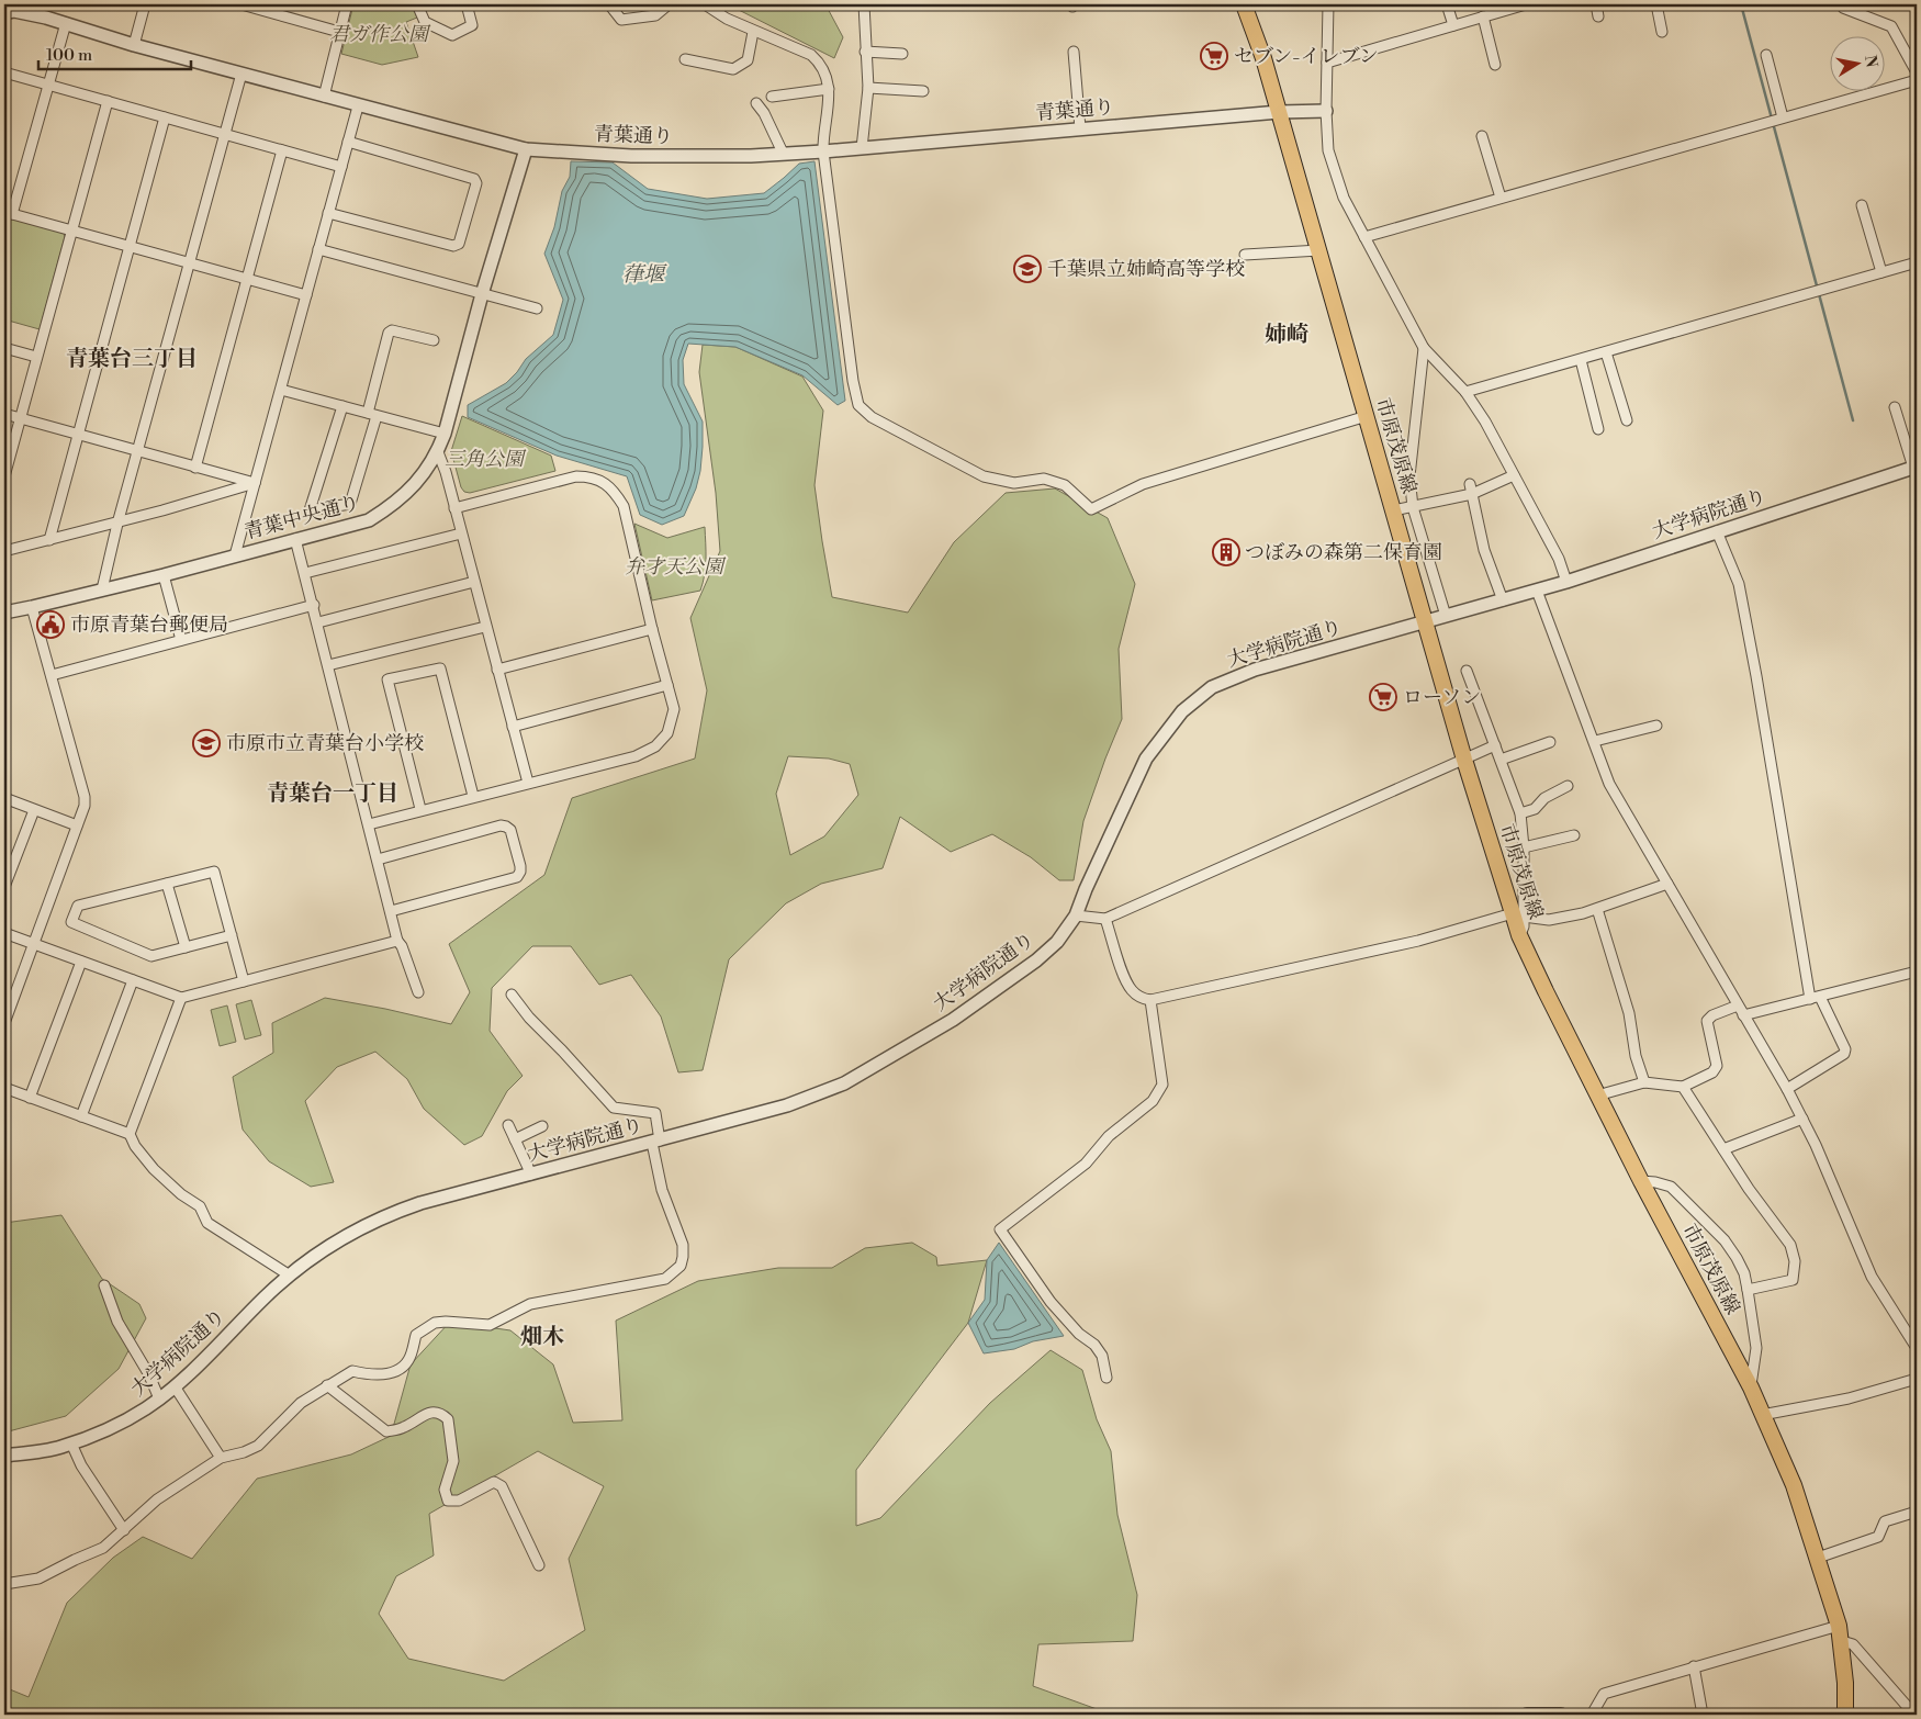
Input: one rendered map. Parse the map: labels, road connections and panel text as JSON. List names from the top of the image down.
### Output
{
  "streets": {
    "main road": ["市原茂原線"],
    "street": ["青葉通り", "大学病院通り", "青葉中央通り"]
  },
  "crossings": [
    ["青葉通り", "市原茂原線"],
    ["青葉通り", "青葉中央通り"],
    ["市原茂原線", "大学病院通り"]
  ],
  "districts": [
    "姉崎",
    "青葉台三丁目",
    "青葉台一丁目",
    "畑木"
  ],
  "water": ["葎堰"],
  "parks": ["君ガ作公園", "三角公園", "弁才天公園"],
  "places": {
    "supermarket": ["セブン-イレブン", "ローソン"],
    "school or university": ["千葉県立姉崎高等学校", "市原市立青葉台小学校"],
    "building": ["つぼみの森第二保育園"],
    "public building": ["市原青葉台郵便局"]
  },
  "scale_bar": "100 m",
  "north": "right"
}
